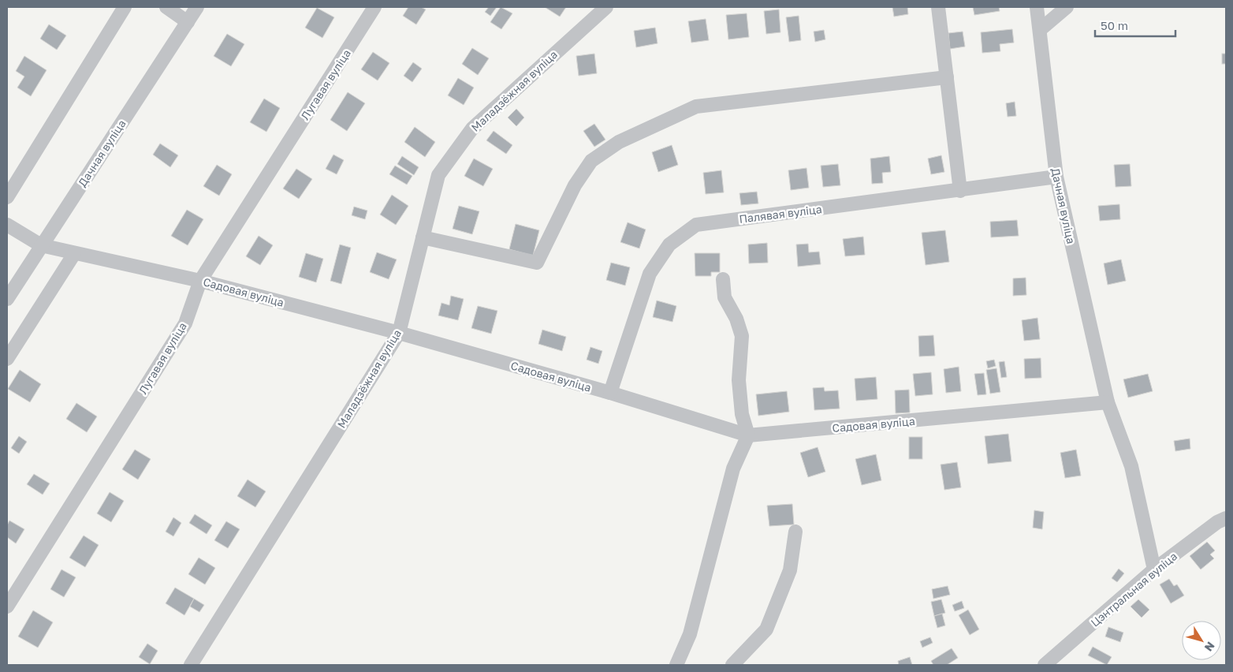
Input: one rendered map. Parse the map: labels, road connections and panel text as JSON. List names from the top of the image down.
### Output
{
  "streets": {
    "street": [
      "Лугавая вуліца",
      "Маладзёжная вуліца",
      "Дачная вуліца",
      "Палявая вуліца",
      "Садовая вуліца",
      "Цэнтральная вуліца"
    ]
  },
  "crossings": [
    ["Лугавая вуліца", "Садовая вуліца"],
    ["Маладзёжная вуліца", "Садовая вуліца"],
    ["Дачная вуліца", "Палявая вуліца"],
    ["Дачная вуліца", "Садовая вуліца"],
    ["Дачная вуліца", "Цэнтральная вуліца"],
    ["Палявая вуліца", "Садовая вуліца"]
  ],
  "scale_bar": "50 m",
  "north": "bottom right"
}
